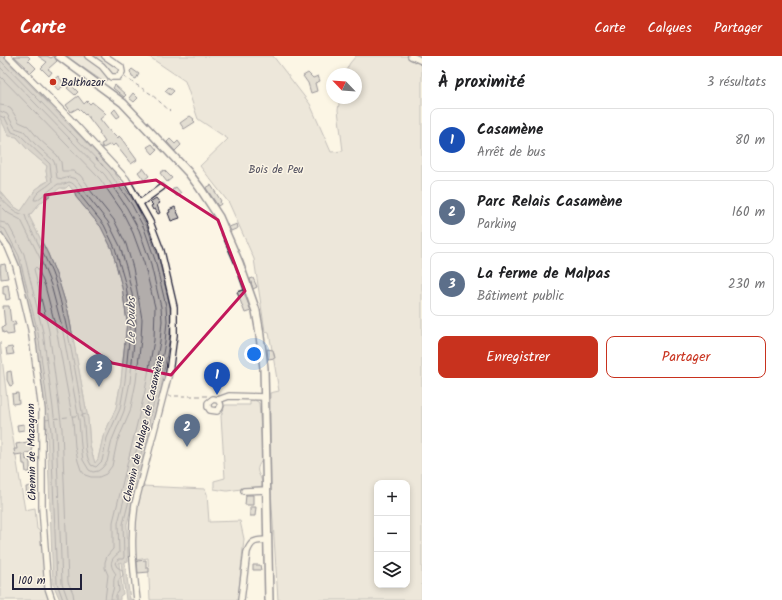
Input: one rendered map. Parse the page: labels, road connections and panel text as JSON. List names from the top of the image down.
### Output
{
  "streets": {
    "street": ["Chemin de Halage de Casamène", "Chemin de Mazagran"]
  },
  "water": ["Le Doubs"],
  "parks": ["Bois de Peu"],
  "places": ["Balthazar"],
  "scale_bar": "100 m",
  "north": "top left",
  "page": {
    "header": "Carte",
    "nav": ["Carte", "Calques", "Partager"],
    "heading": ["À proximité", "3 résultats"],
    "list": [
      {
        "mark": "1",
        "name": "Casamène",
        "note": "Arrêt de bus",
        "value": "80 m"
      },
      {
        "mark": "2",
        "name": "Parc Relais Casamène",
        "note": "Parking",
        "value": "160 m"
      },
      {
        "mark": "3",
        "name": "La ferme de Malpas",
        "note": "Bâtiment public",
        "value": "230 m"
      }
    ],
    "buttons": ["Enregistrer", "Partager"],
    "pins": ["3", "1", "2"],
    "map_buttons": ["+", "−"],
    "scale": "100 m"
  }
}
